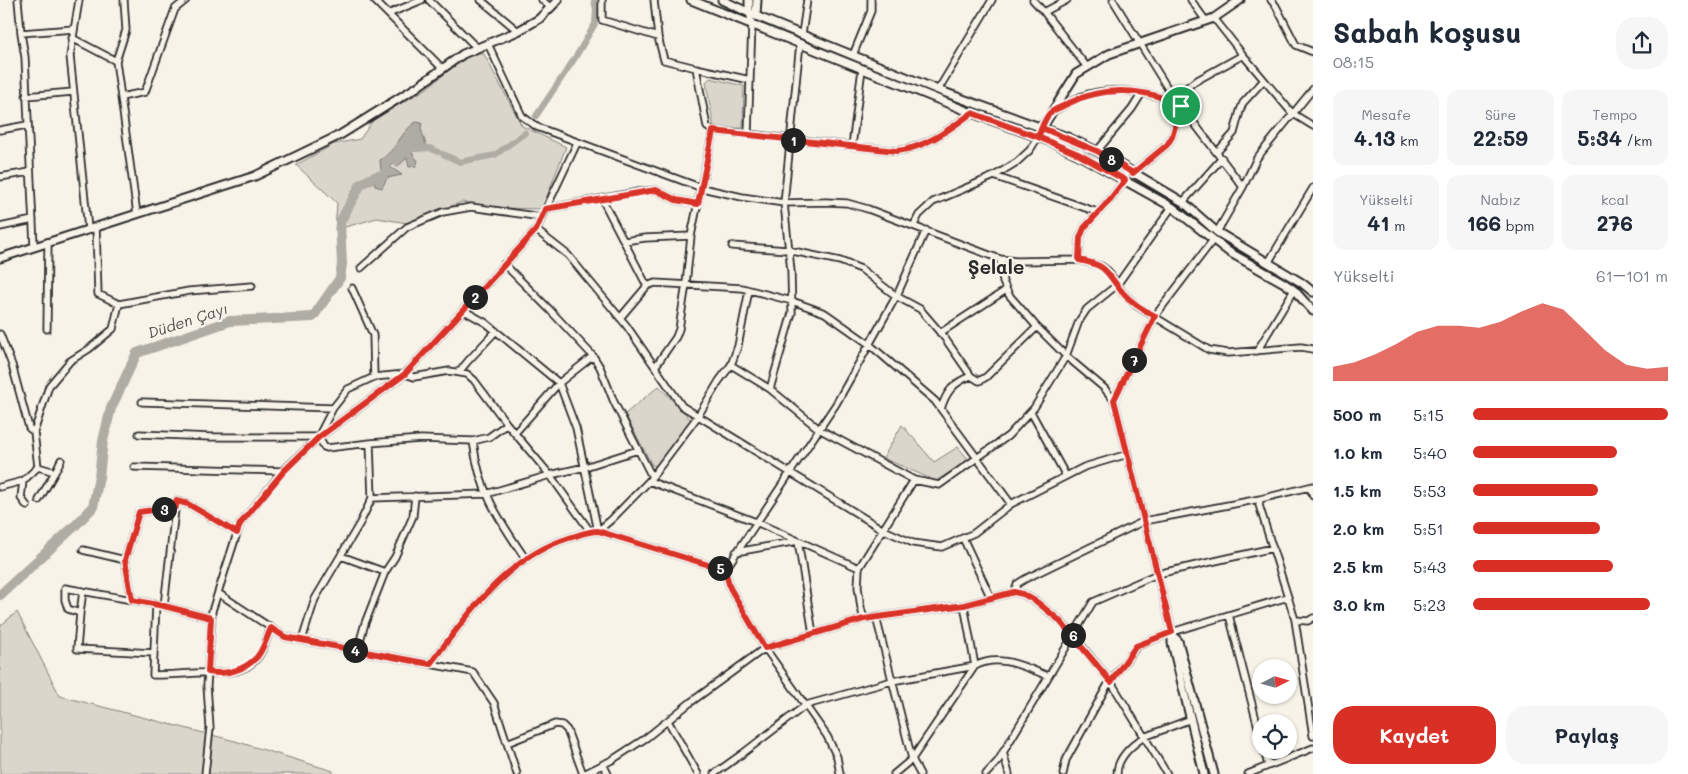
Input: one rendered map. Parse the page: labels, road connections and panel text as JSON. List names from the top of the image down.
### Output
{
  "districts": ["Şelale"],
  "water": ["Düden Çayı"],
  "north": "right",
  "page": {
    "heading": ["Sabah koşusu", "08:15"],
    "stats": [
      ["Mesafe", "4.13 km"],
      ["Süre", "22:59"],
      ["Tempo", "5:34 /km"],
      ["Yükselti", "41 m"],
      ["Nabız", "166 bpm"],
      ["kcal", "276"]
    ],
    "pins": [
      "1",
      "8",
      "2",
      "7",
      "3",
      "5",
      "6",
      "4"
    ],
    "chart": ["Yükselti", "61–101 m"],
    "list": [
      {
        "name": "500 m",
        "note": "5:15"
      },
      {
        "name": "1.0 km",
        "note": "5:40"
      },
      {
        "name": "1.5 km",
        "note": "5:53"
      },
      {
        "name": "2.0 km",
        "note": "5:51"
      },
      {
        "name": "2.5 km",
        "note": "5:43"
      },
      {
        "name": "3.0 km",
        "note": "5:23"
      }
    ],
    "buttons": ["Kaydet", "Paylaş"]
  }
}
